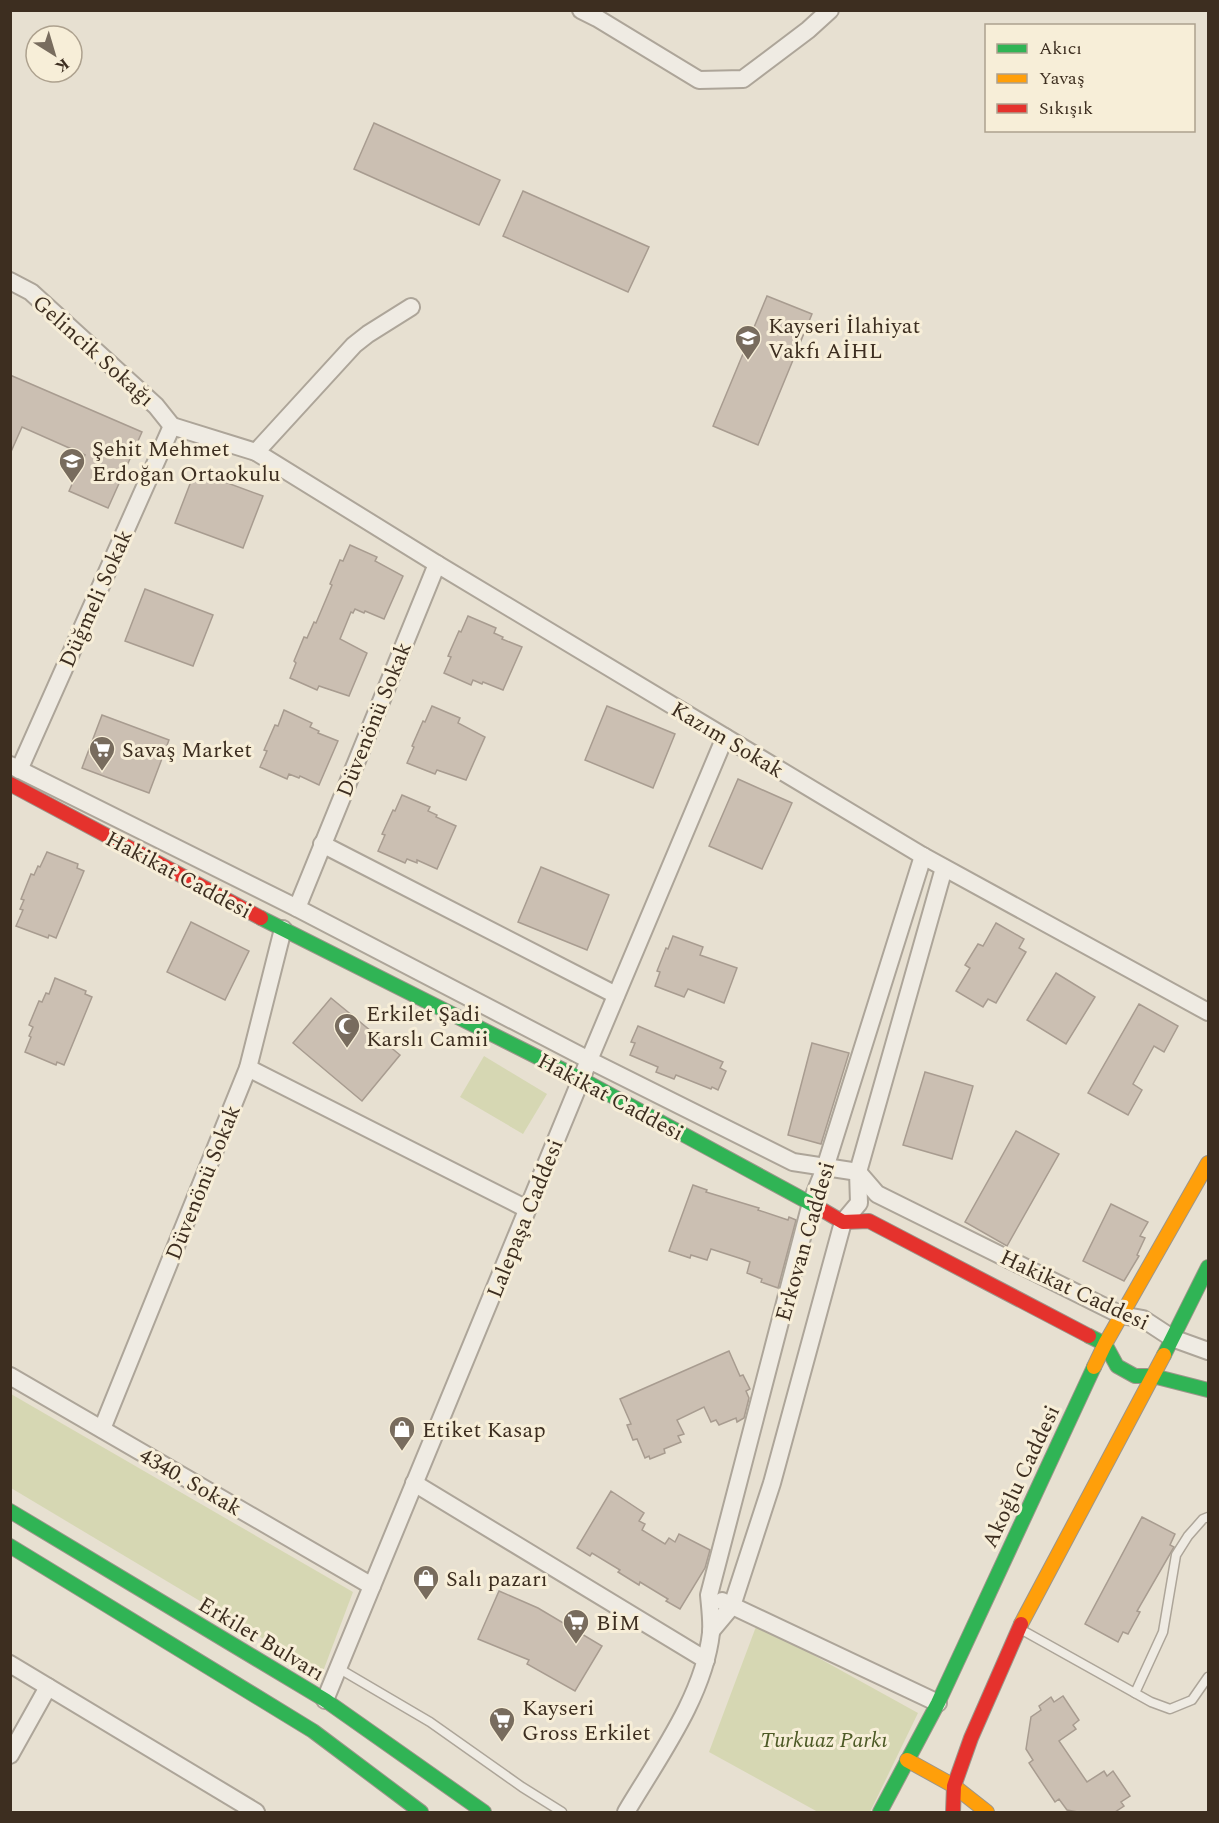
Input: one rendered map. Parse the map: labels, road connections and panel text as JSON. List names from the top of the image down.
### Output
{
  "streets": {
    "street": [
      "Gelincik Sokağı",
      "Düğmeli Sokak",
      "Düvenönü Sokak",
      "Kazım Sokak",
      "Hakikat Caddesi",
      "Lalepaşa Caddesi",
      "Erkovan Caddesi",
      "Akoğlu Caddesi",
      "4340. Sokak",
      "Erkilet Bulvarı"
    ]
  },
  "crossings": [
    ["Gelincik Sokağı", "Düğmeli Sokak"],
    ["Gelincik Sokağı", "Kazım Sokak"],
    ["Düğmeli Sokak", "Kazım Sokak"],
    ["Düğmeli Sokak", "Hakikat Caddesi"],
    ["Düvenönü Sokak", "Kazım Sokak"],
    ["Düvenönü Sokak", "Hakikat Caddesi"],
    ["Düvenönü Sokak", "4340. Sokak"],
    ["Kazım Sokak", "Lalepaşa Caddesi"],
    ["Kazım Sokak", "Erkovan Caddesi"],
    ["Hakikat Caddesi", "Lalepaşa Caddesi"],
    ["Hakikat Caddesi", "Erkovan Caddesi"],
    ["Hakikat Caddesi", "Akoğlu Caddesi"],
    ["Lalepaşa Caddesi", "4340. Sokak"],
    ["Lalepaşa Caddesi", "Erkilet Bulvarı"]
  ],
  "parks": ["Turkuaz Parkı"],
  "places": {
    "school or university": ["Kayseri İlahiyat Vakfı AİHL", "Şehit Mehmet Erdoğan Ortaokulu"],
    "supermarket": ["Savaş Market", "BİM", "Kayseri Gross Erkilet"],
    "mosque": ["Erkilet Şadi Karslı Camii"],
    "shop": ["Etiket Kasap", "Salı pazarı"]
  },
  "legend": ["Akıcı", "Yavaş", "Sıkışık"],
  "north": "bottom right"
}
